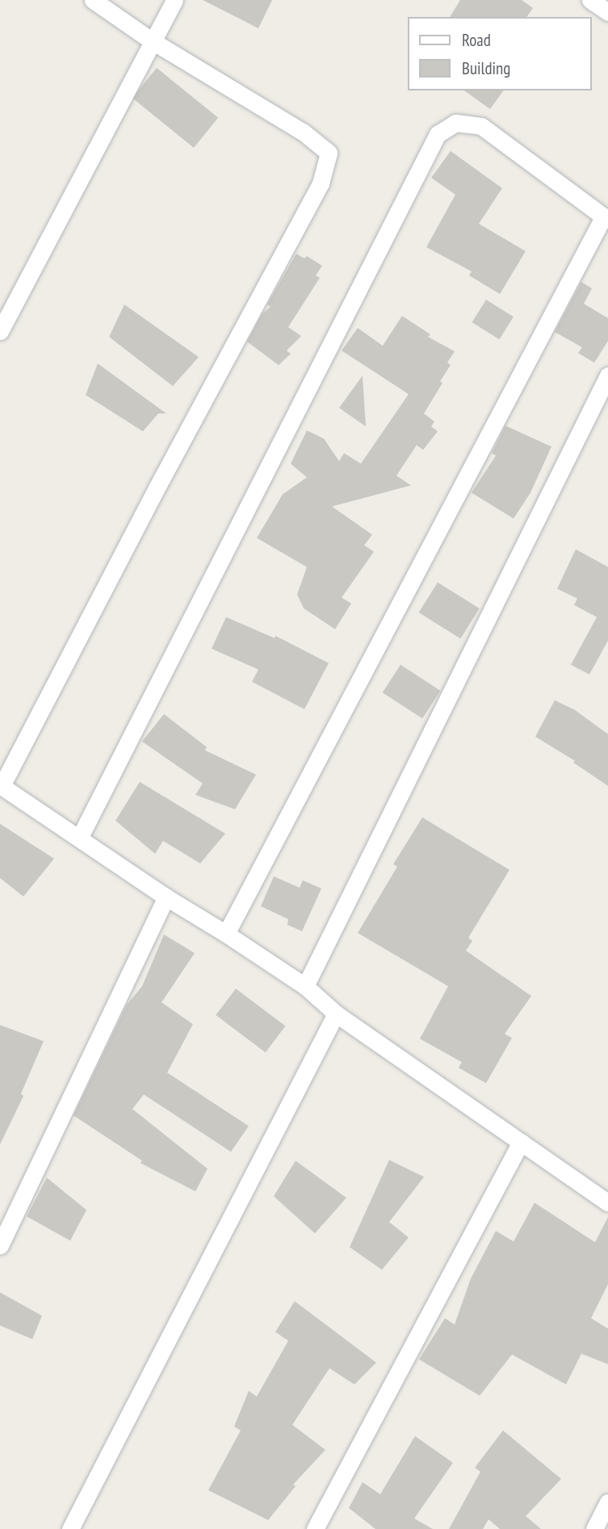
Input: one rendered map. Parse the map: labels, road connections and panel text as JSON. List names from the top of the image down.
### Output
{
  "legend": ["Road", "Building"]
}
